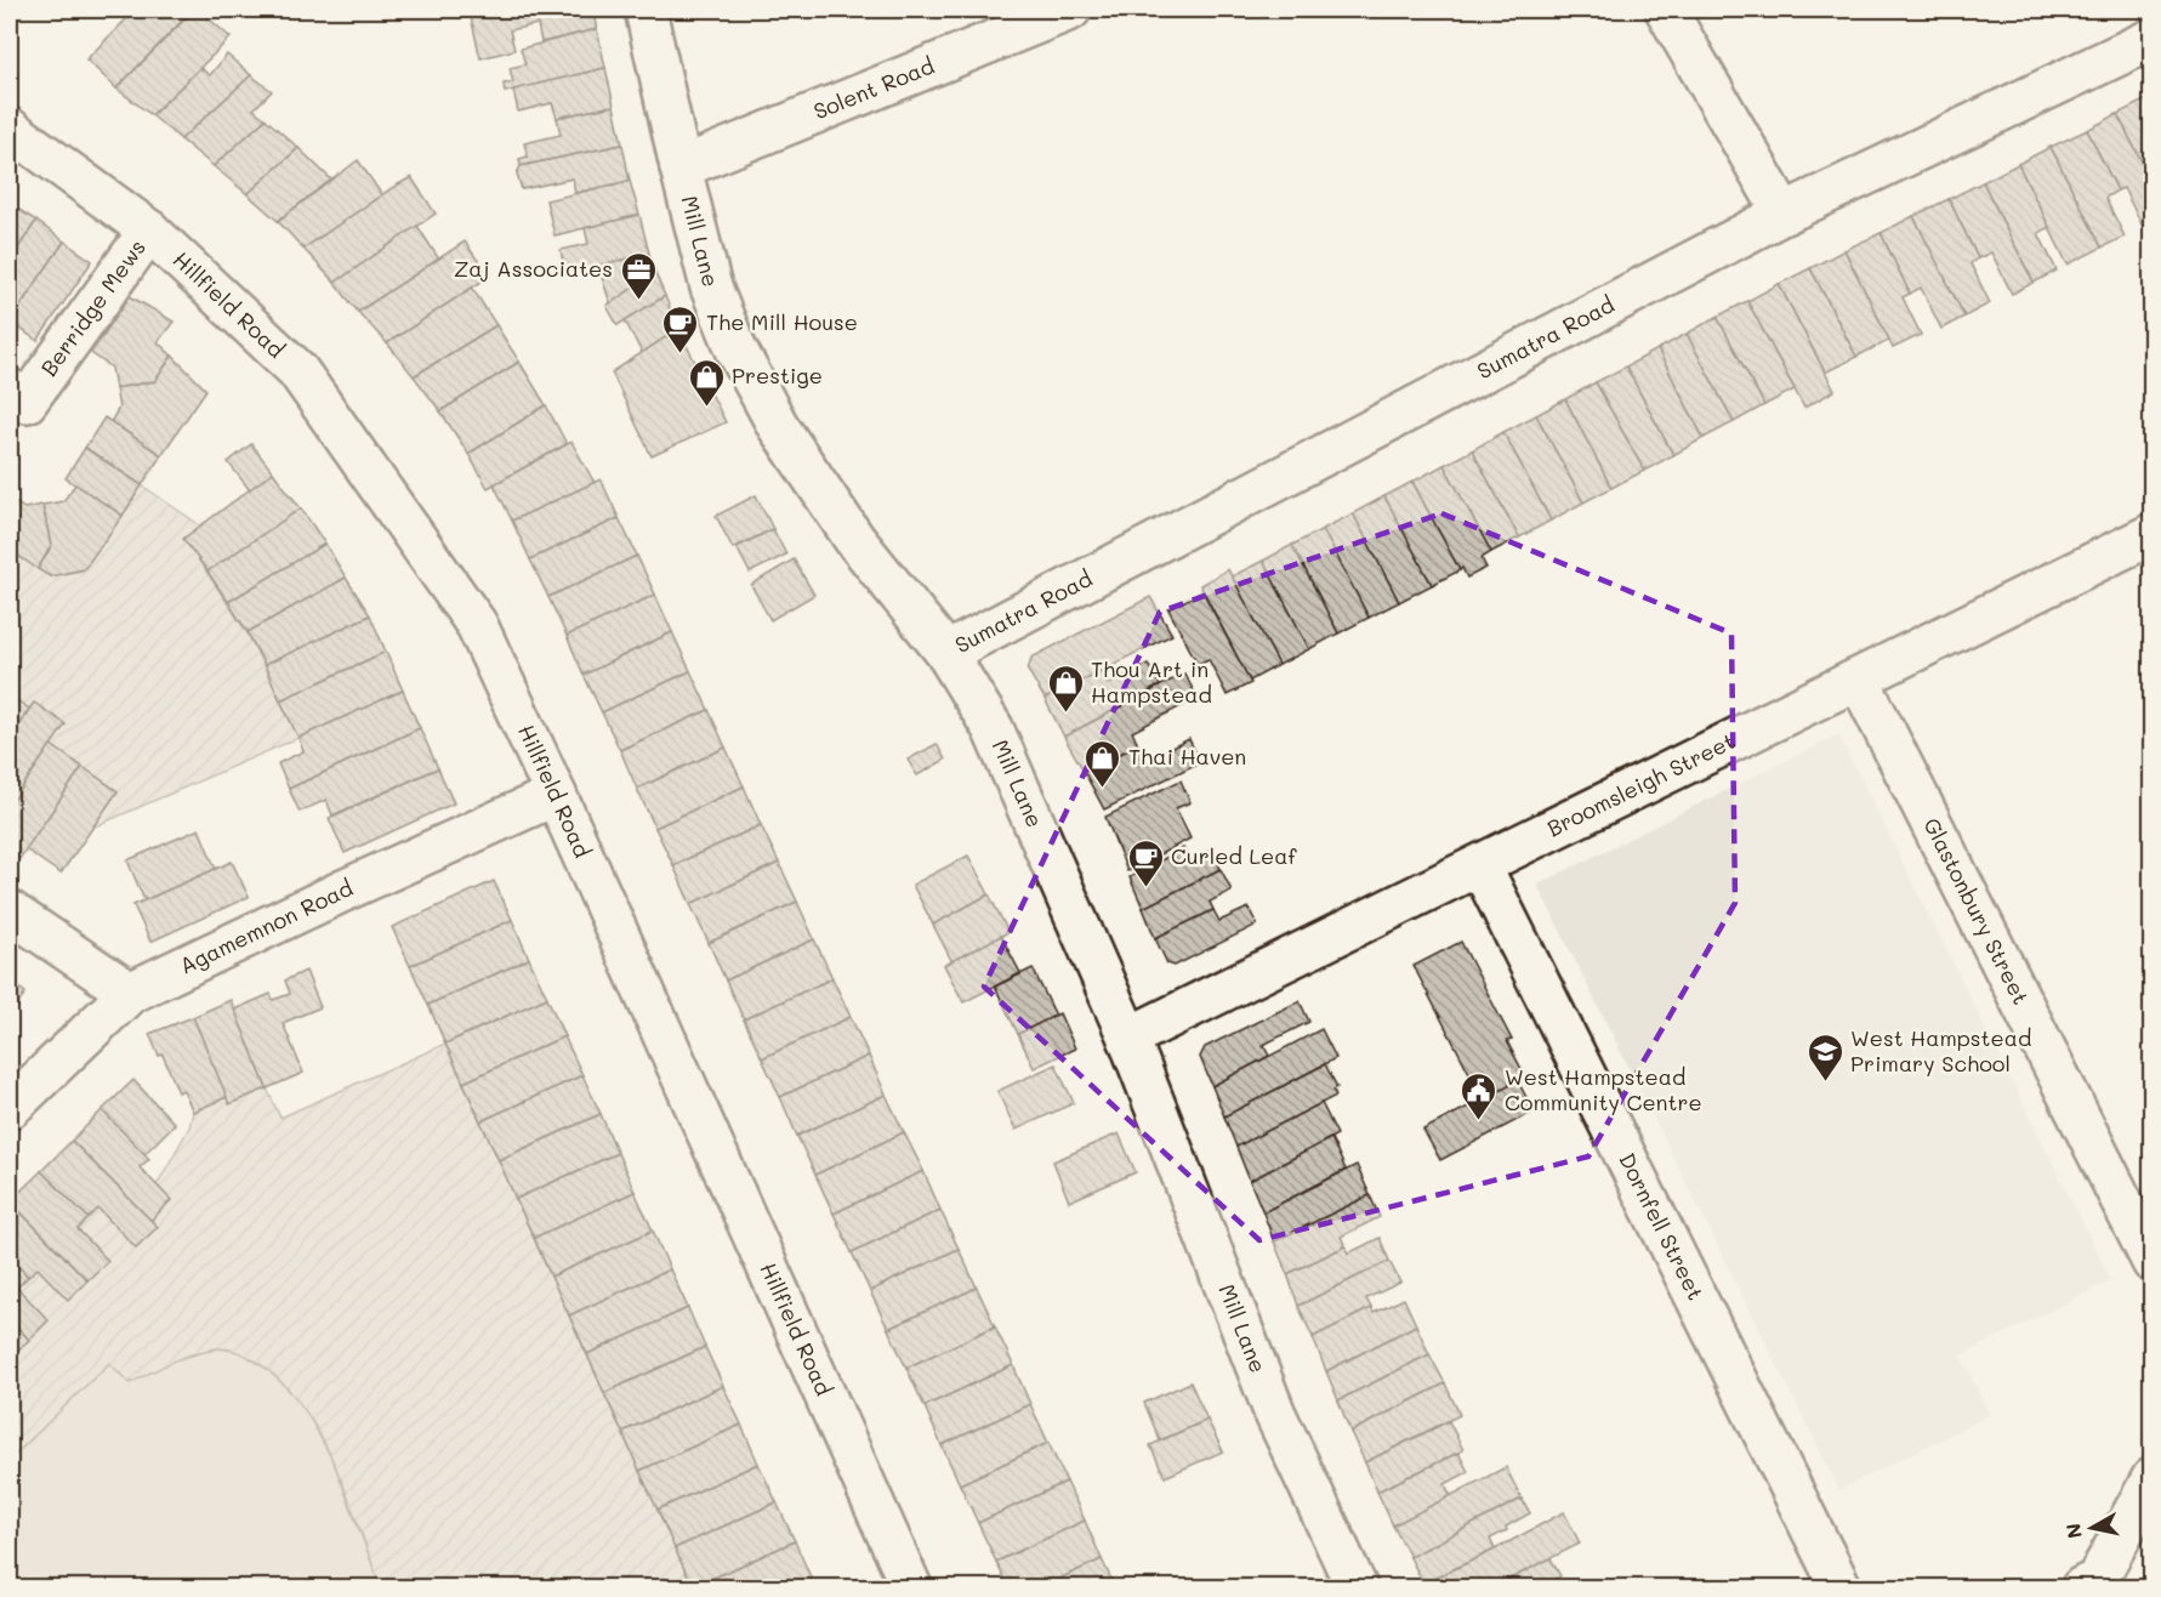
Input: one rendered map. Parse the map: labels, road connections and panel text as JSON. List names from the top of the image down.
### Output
{
  "streets": {
    "street": [
      "Solent Road",
      "Mill Lane",
      "Hillfield Road",
      "Berridge Mews",
      "Sumatra Road",
      "Broomsleigh Street",
      "Glastonbury Street",
      "Agamemnon Road",
      "Dornfell Street"
    ]
  },
  "crossings": [
    ["Solent Road", "Mill Lane"],
    ["Mill Lane", "Sumatra Road"],
    ["Mill Lane", "Broomsleigh Street"],
    ["Hillfield Road", "Berridge Mews"],
    ["Hillfield Road", "Agamemnon Road"],
    ["Broomsleigh Street", "Glastonbury Street"],
    ["Broomsleigh Street", "Dornfell Street"]
  ],
  "places": {
    "office": ["Zaj Associates"],
    "cafe": ["The Mill House", "Curled Leaf"],
    "shop": ["Prestige", "Thou Art in Hampstead", "Thai Haven"],
    "school or university": ["West Hampstead Primary School"],
    "public building": ["West Hampstead Community Centre"]
  },
  "north": "left"
}
